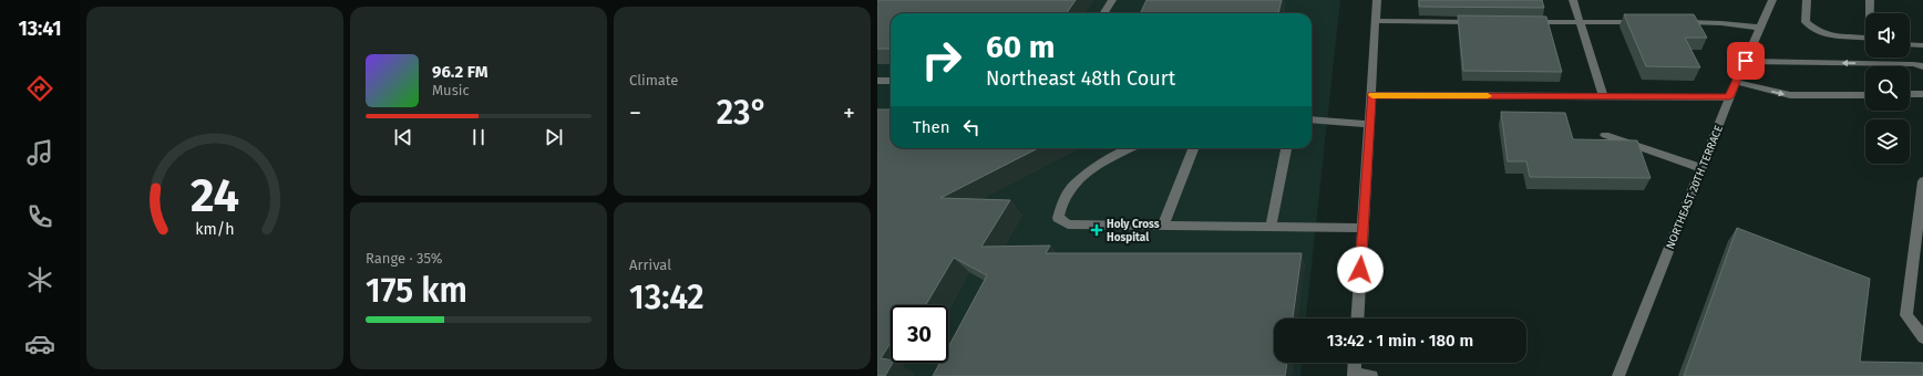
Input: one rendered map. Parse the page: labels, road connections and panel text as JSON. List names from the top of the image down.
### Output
{
  "streets": {
    "street": ["NORTHEAST 20TH TERRACE"]
  },
  "places": {
    "health": ["Holy Cross Hospital"]
  },
  "page": {
    "tabs": "13:41",
    "tile": [
      "Climate",
      ["Range · 35%", "175 km"],
      ["Arrival", "13:42"]
    ],
    "turn": ["60 m", "Northeast 48th Court"],
    "song": ["96.2 FM", "Music"],
    "heat": ["−", "23°", "+"],
    "then": "Then",
    "limit": "30",
    "trip": "13:42 · 1 min · 180 m",
    "gauge": ["24", "km/h"]
  }
}
